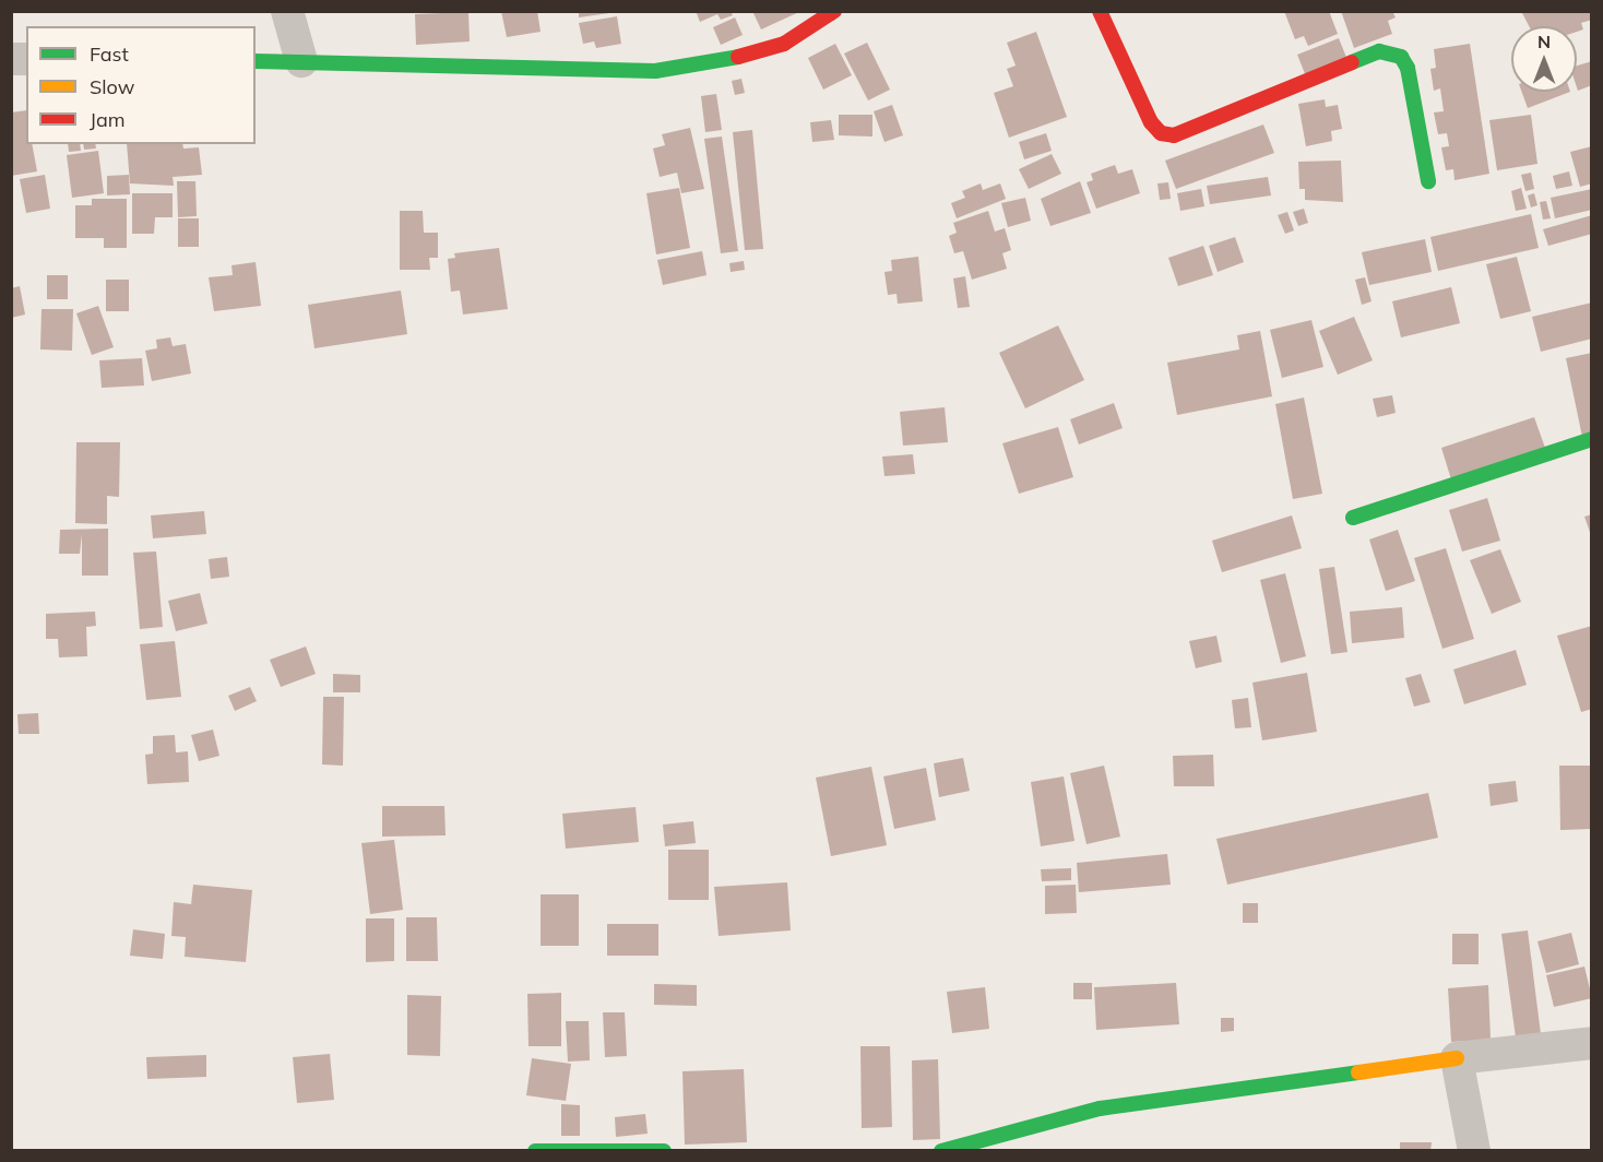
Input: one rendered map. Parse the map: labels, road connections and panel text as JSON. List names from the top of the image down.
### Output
{
  "legend": ["Fast", "Slow", "Jam"],
  "north": "top"
}
